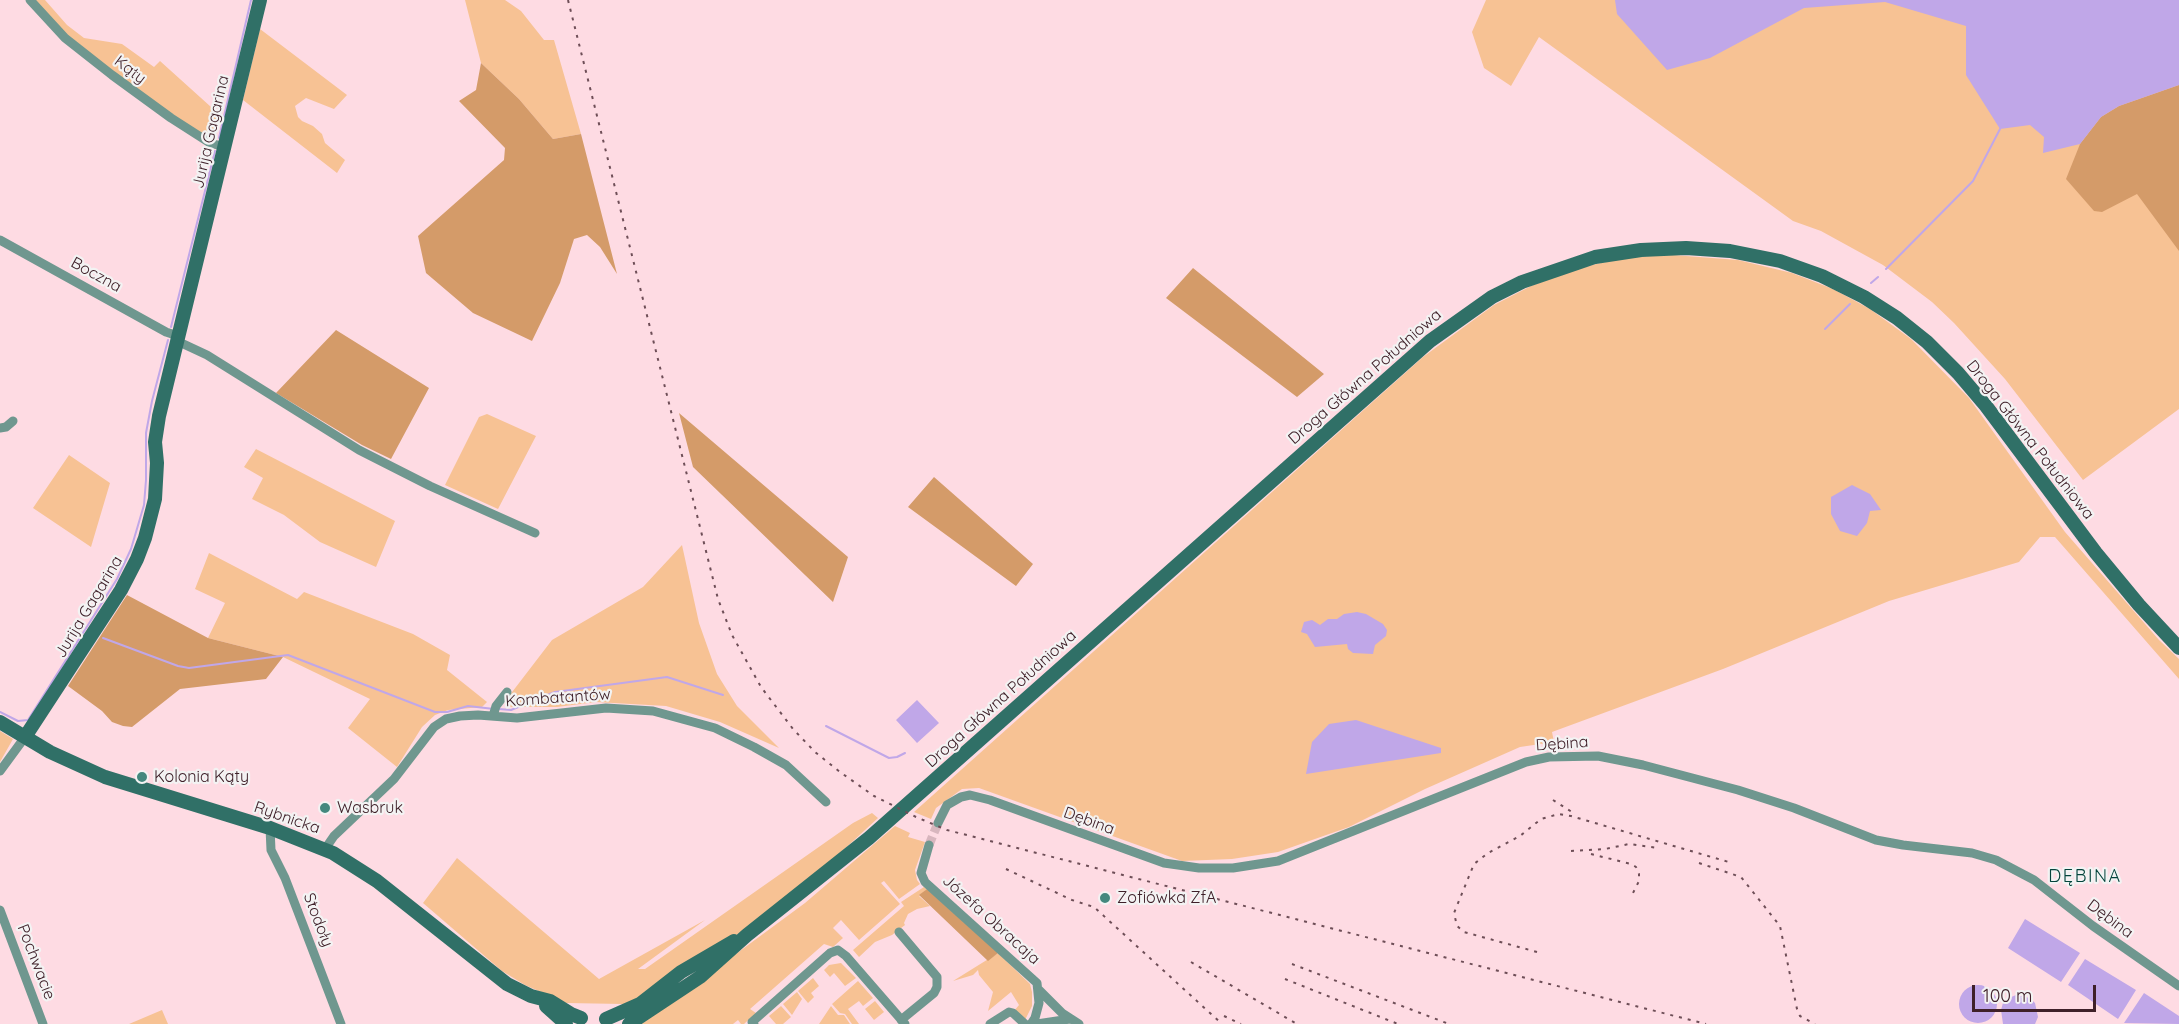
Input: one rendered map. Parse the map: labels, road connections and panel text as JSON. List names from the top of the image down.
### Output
{
  "streets": {
    "main road": ["Jurija Gagarina", "Droga Główna Południowa", "Rybnicka"],
    "street": [
      "Kąty",
      "Boczna",
      "Kombatantów",
      "Dębina",
      "Stodoły",
      "Józefa Obracaja",
      "Pochwacie"
    ]
  },
  "crossings": [
    ["Kąty", "Jurija Gagarina"],
    ["Jurija Gagarina", "Boczna"],
    ["Jurija Gagarina", "Rybnicka"],
    ["Kombatantów", "Rybnicka"],
    ["Rybnicka", "Stodoły"]
  ],
  "districts": ["DĘBINA"],
  "places": ["Kolonia Kąty", "Wasbruk", "Zofiówka ZfA"],
  "scale_bar": "100 m"
}
